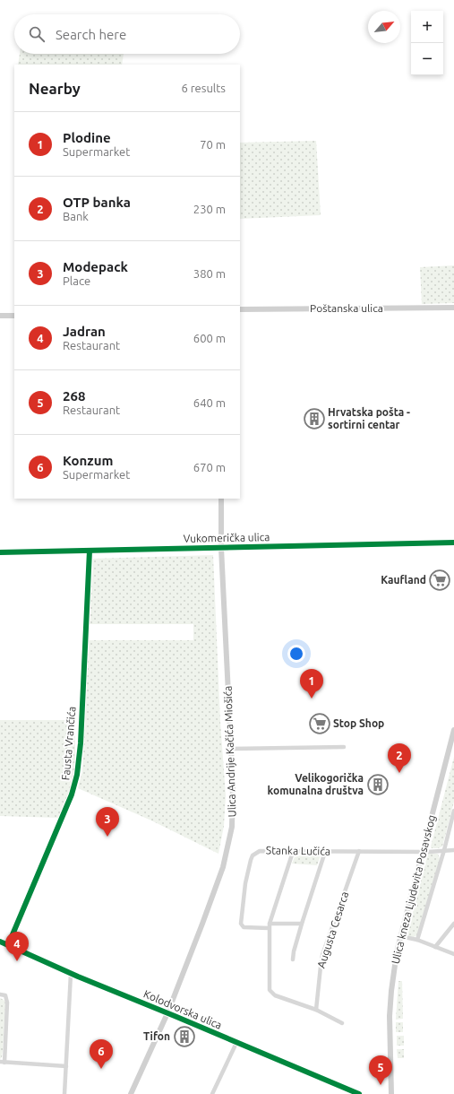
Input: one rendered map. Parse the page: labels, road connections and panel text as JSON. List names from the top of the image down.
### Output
{
  "streets": {
    "main road": ["Poštanska ulica", "Ulica Andrije Kačića Miošića", "Ulica kneza Ljudevita Posavskog"],
    "street": [
      "Vukomerička ulica",
      "Fausta Vrančića",
      "Stanka Lučića",
      "Augusta Cesarca",
      "Kolodvorska ulica"
    ]
  },
  "crossings": [
    ["Vukomerička ulica", "Fausta Vrančića"],
    ["Vukomerička ulica", "Ulica Andrije Kačića Miošića"],
    ["Fausta Vrančića", "Kolodvorska ulica"],
    ["Ulica Andrije Kačića Miošića", "Kolodvorska ulica"],
    ["Stanka Lučića", "Ulica kneza Ljudevita Posavskog"],
    ["Stanka Lučića", "Augusta Cesarca"]
  ],
  "places": {
    "building": ["Hrvatska pošta - sortirni centar", "Velikogorička komunalna društva", "Tifon"],
    "supermarket": ["Kaufland", "Stop Shop"]
  },
  "north": "top right",
  "page": {
    "map_buttons": ["+", "−"],
    "search": "Search here",
    "heading": ["Nearby", "6 results"],
    "list": [
      {
        "mark": "1",
        "name": "Plodine",
        "note": "Supermarket",
        "value": "70 m"
      },
      {
        "mark": "2",
        "name": "OTP banka",
        "note": "Bank",
        "value": "230 m"
      },
      {
        "mark": "3",
        "name": "Modepack",
        "note": "Place",
        "value": "380 m"
      },
      {
        "mark": "4",
        "name": "Jadran",
        "note": "Restaurant",
        "value": "600 m"
      },
      {
        "mark": "5",
        "name": "268",
        "note": "Restaurant",
        "value": "640 m"
      },
      {
        "mark": "6",
        "name": "Konzum",
        "note": "Supermarket",
        "value": "670 m"
      }
    ],
    "pins": [
      "1",
      "2",
      "3",
      "4",
      "6",
      "5"
    ]
  }
}
